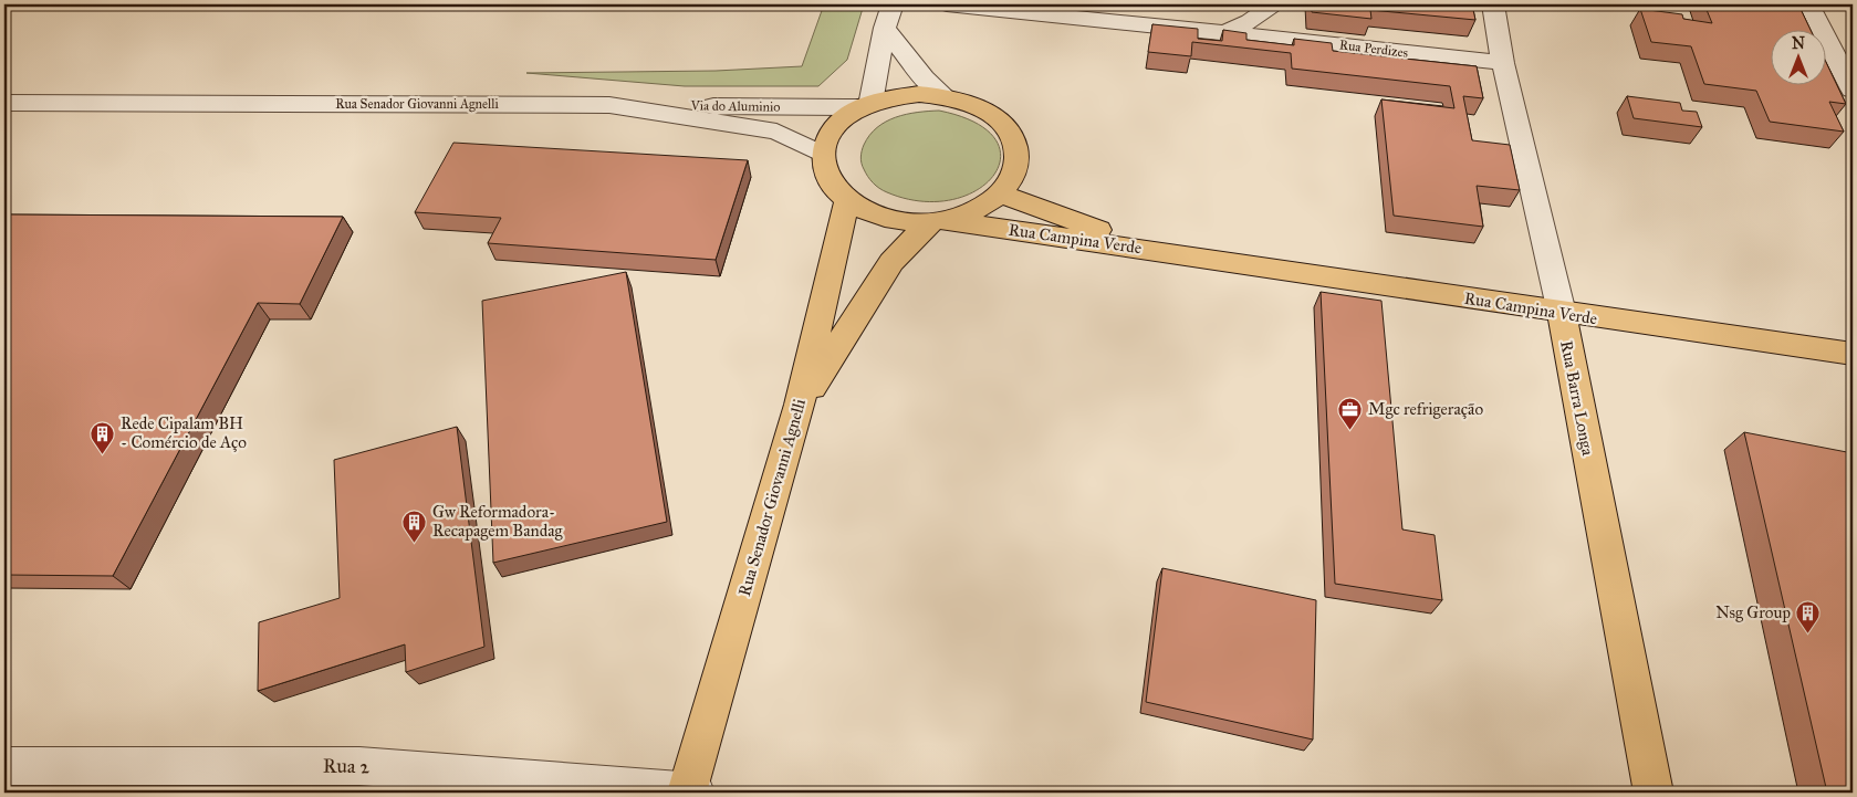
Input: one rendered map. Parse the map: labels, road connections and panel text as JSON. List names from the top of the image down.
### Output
{
  "streets": {
    "main road": ["Rua Senador Giovanni Agnelli", "Rua Campina Verde", "Rua Barra Longa"],
    "street": ["Rua Perdizes", "Via do Aluminio", "Rua 2"]
  },
  "crossings": [
    ["Rua Perdizes", "Rua Barra Longa"],
    ["Rua Senador Giovanni Agnelli", "Via do Aluminio"],
    ["Rua Senador Giovanni Agnelli", "Rua Campina Verde"],
    ["Rua Senador Giovanni Agnelli", "Rua 2"],
    ["Via do Aluminio", "Rua Campina Verde"],
    ["Rua Campina Verde", "Rua Barra Longa"]
  ],
  "places": {
    "office": ["Mgc refrigeração"],
    "building": ["Rede Cipalam BH - Comércio de Aço", "Gw Reformadora- Recapagem Bandag", "Nsg Group"]
  },
  "north": "top"
}
